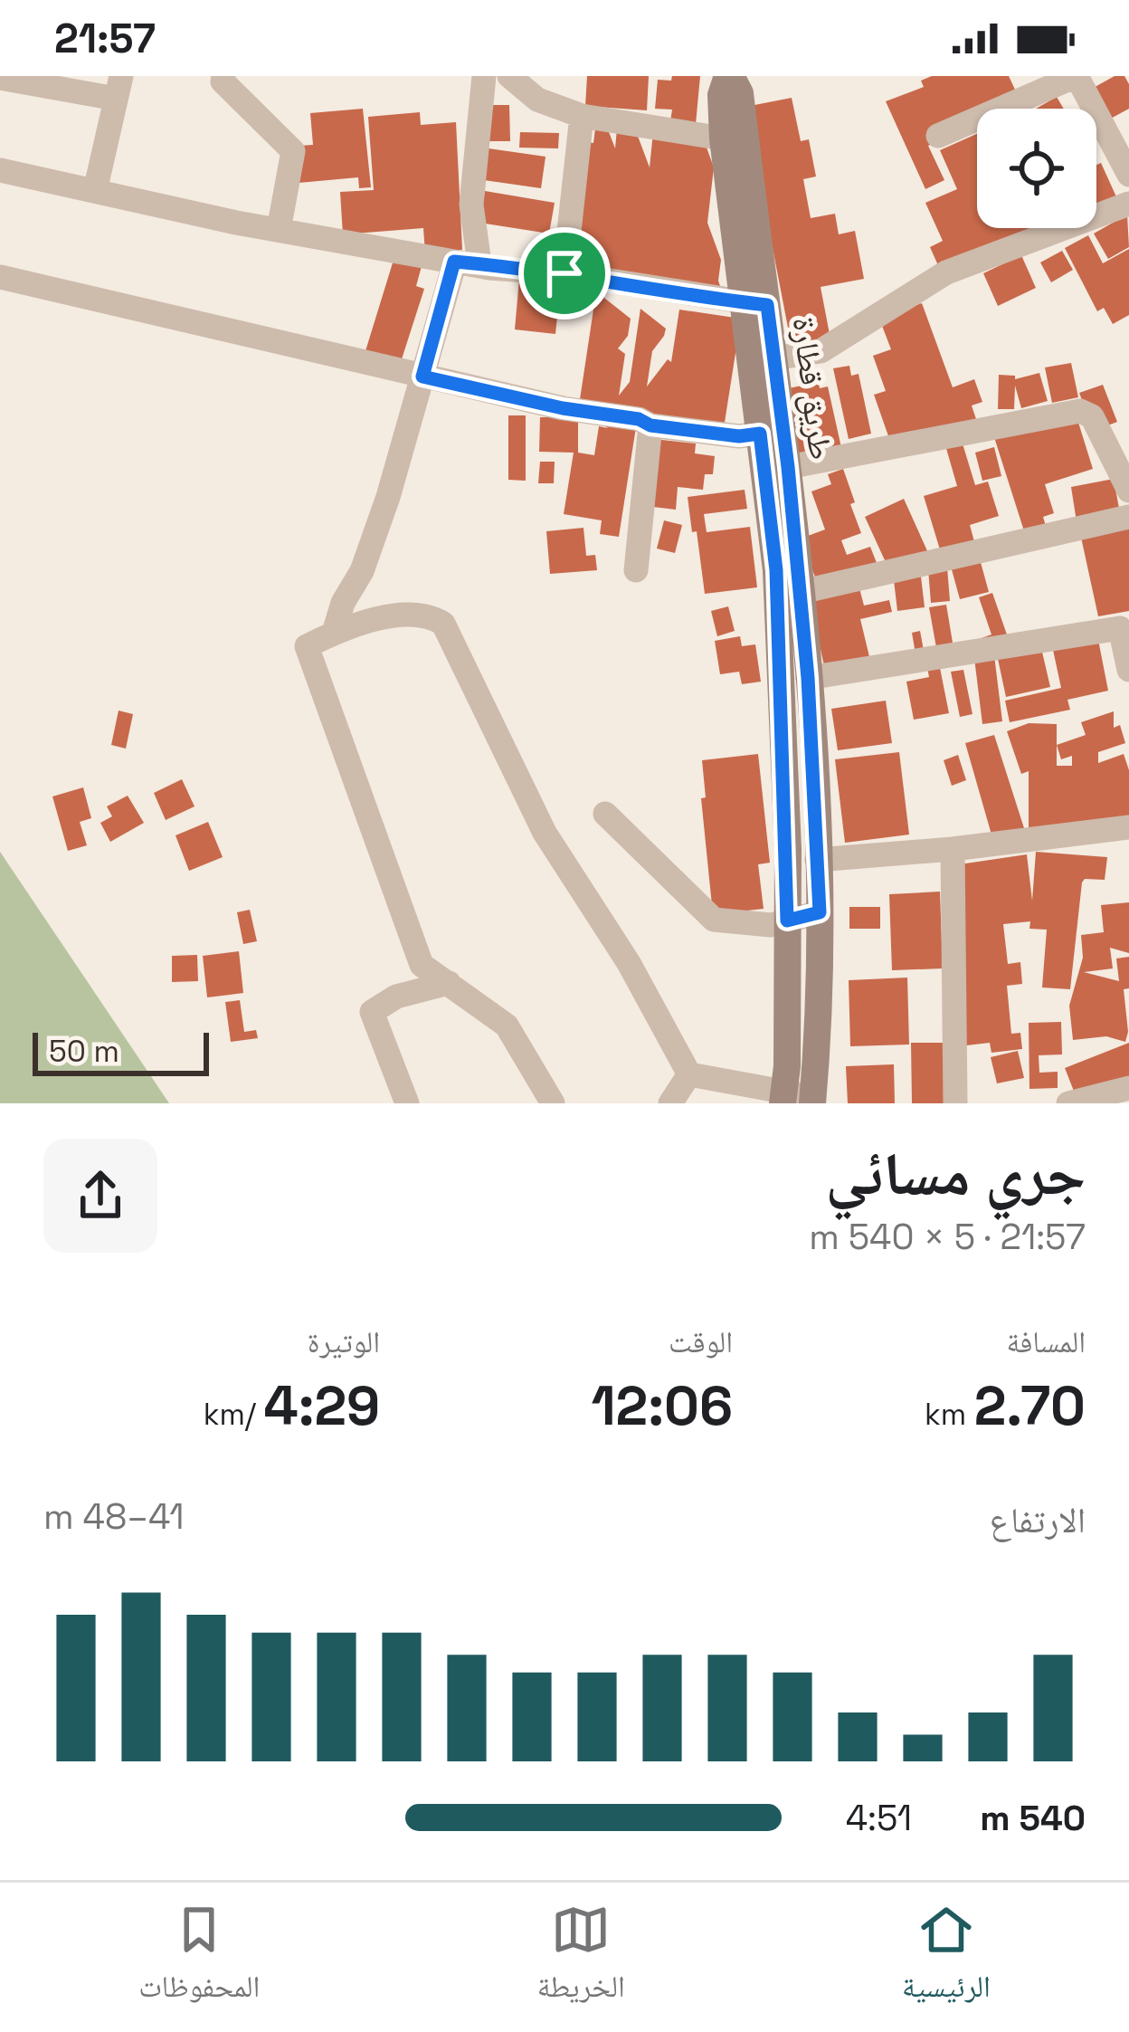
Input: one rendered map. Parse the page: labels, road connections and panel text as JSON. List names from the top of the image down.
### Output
{
  "streets": {
    "main road": ["طريق قطارة"]
  },
  "scale_bar": "50 m",
  "page": {
    "status": "21:57",
    "scale": "50 m",
    "heading": ["جري مسائي", "21:57 · 5 × 540 m"],
    "stats": [
      ["المسافة", "2.70 km"],
      ["الوقت", "12:06"],
      ["الوتيرة", "4:29 /km"]
    ],
    "chart": ["الارتفاع", "41–48 m"],
    "list": [
      {
        "name": "540 m",
        "note": "4:51"
      }
    ],
    "tabs": ["الرئيسية", "الخريطة", "المحفوظات"]
  }
}
